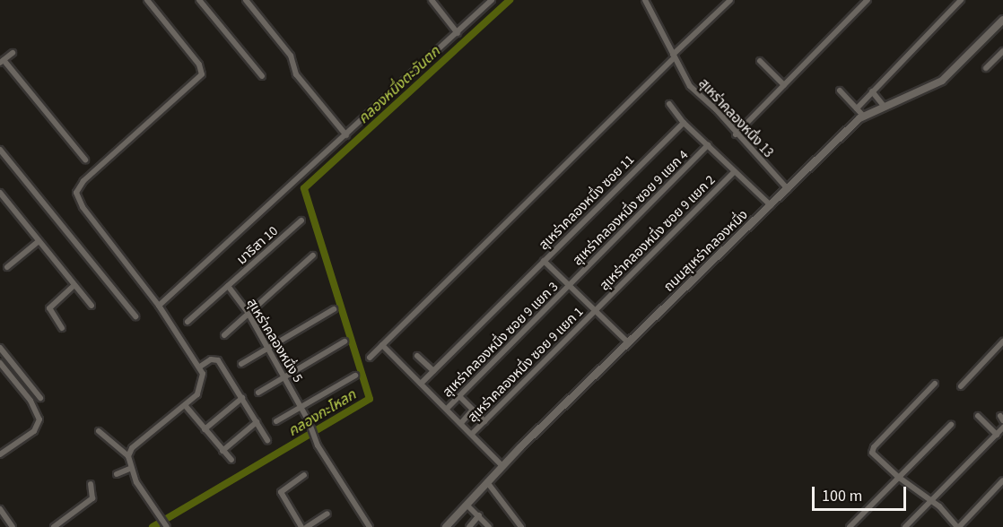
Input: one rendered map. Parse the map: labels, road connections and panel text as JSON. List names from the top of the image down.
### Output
{
  "streets": {
    "main road": ["ถนนสุเหร่าคลองหนึ่ง"],
    "street": [
      "สุเหร่าคลองหนึ่ง 13",
      "สุเหร่าคลองหนึ่ง ซอย 11",
      "สุเหร่าคลองหนึ่ง ซอย 9 แยก 4",
      "สุเหร่าคลองหนึ่ง ซอย 9 แยก 2",
      "มาริสา 10",
      "สุเหร่าคลองหนึ่ง ซอย 9 แยก 3",
      "สุเหร่าคลองหนึ่ง 5",
      "สุเหร่าคลองหนึ่ง ซอย 9 แยก 1"
    ]
  },
  "crossings": [
    ["สุเหร่าคลองหนึ่ง 13", "ถนนสุเหร่าคลองหนึ่ง"],
    ["สุเหร่าคลองหนึ่ง ซอย 9 แยก 4", "สุเหร่าคลองหนึ่ง ซอย 9 แยก 3"],
    ["สุเหร่าคลองหนึ่ง ซอย 9 แยก 2", "สุเหร่าคลองหนึ่ง ซอย 9 แยก 1"],
    ["มาริสา 10", "สุเหร่าคลองหนึ่ง 5"]
  ],
  "water": ["คลองหนึ่งตะวันตก", "คลองกะโหลก"],
  "scale_bar": "100 m"
}
